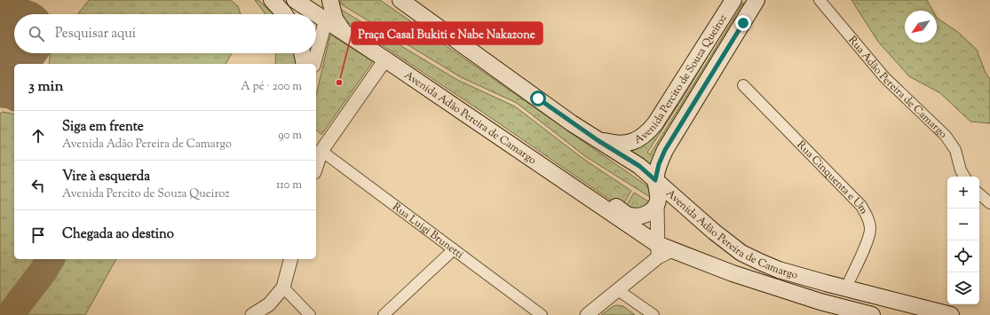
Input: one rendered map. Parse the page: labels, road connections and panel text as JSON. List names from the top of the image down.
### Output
{
  "streets": {
    "main road": ["Avenida Percito de Souza Queiroz", "Avenida Adão Pereira de Camargo"],
    "street": ["Rua Adão Pereira de Camargo", "Rua Cinquenta e Um", "Rua Luigi Brunetti"]
  },
  "crossings": [
    ["Avenida Percito de Souza Queiroz", "Avenida Adão Pereira de Camargo"],
    ["Avenida Adão Pereira de Camargo", "Rua Cinquenta e Um"]
  ],
  "places": ["Praça Casal Bukiti e Nabe Nakazone"],
  "north": "bottom left",
  "page": {
    "search": "Pesquisar aqui",
    "heading": ["3 min", "A pé · 200 m"],
    "list": [
      ["Siga em frente", "Avenida Adão Pereira de Camargo", "90 m"],
      ["Vire à esquerda", "Avenida Percito de Souza Queiroz", "110 m"],
      "Chegada ao destino"
    ],
    "map_buttons": ["+", "−"]
  }
}
